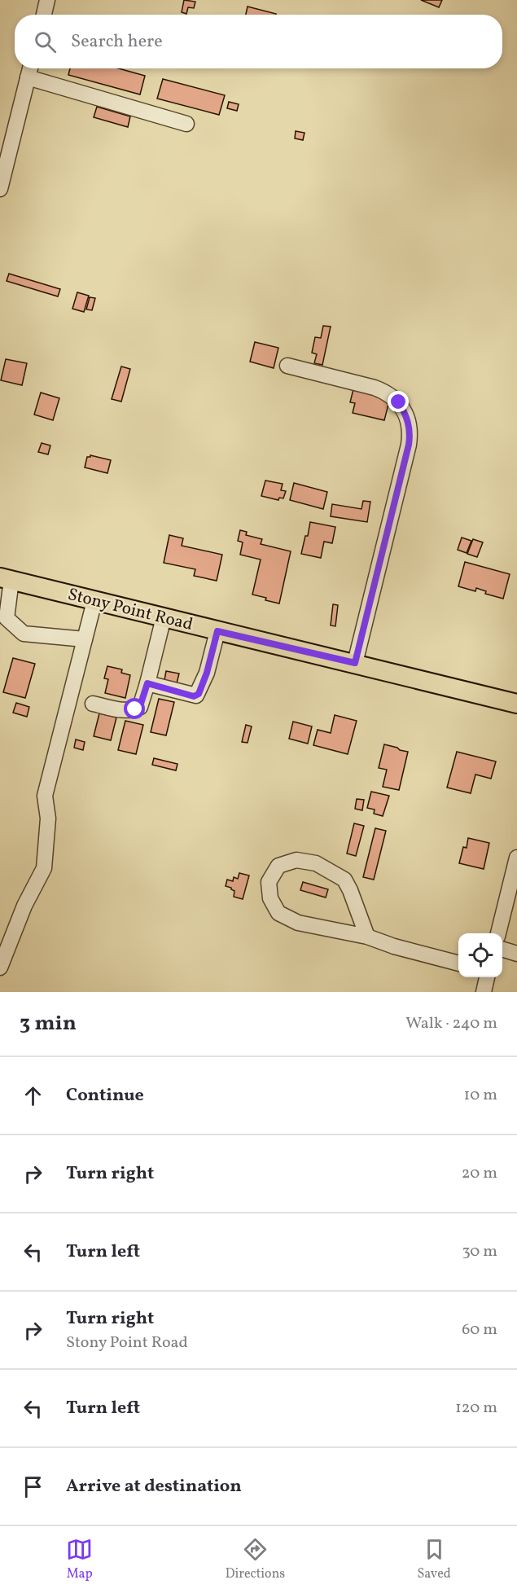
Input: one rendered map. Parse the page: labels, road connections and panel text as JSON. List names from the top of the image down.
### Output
{
  "streets": {
    "main road": ["Stony Point Road"]
  },
  "page": {
    "search": "Search here",
    "heading": ["3 min", "Walk · 240 m"],
    "list": [
      ["Continue", "10 m"],
      ["Turn right", "20 m"],
      ["Turn left", "30 m"],
      ["Turn right", "Stony Point Road", "60 m"],
      ["Turn left", "120 m"],
      "Arrive at destination"
    ],
    "nav": ["Map", "Directions", "Saved"]
  }
}
